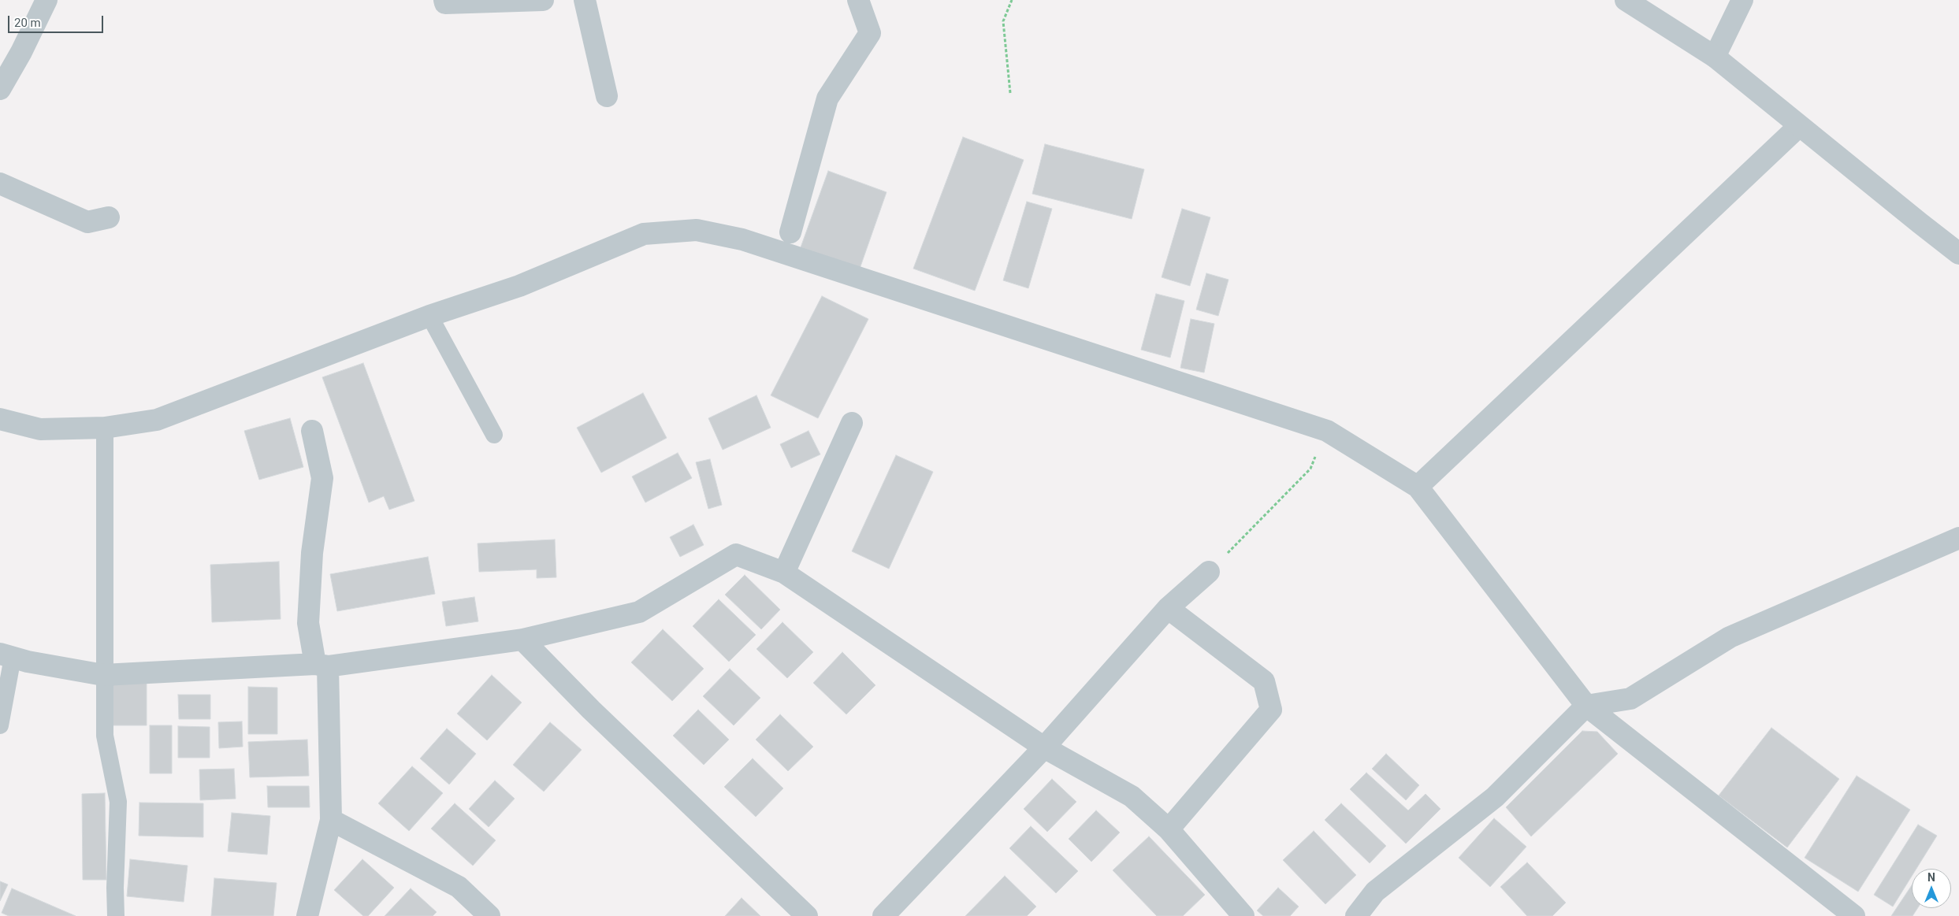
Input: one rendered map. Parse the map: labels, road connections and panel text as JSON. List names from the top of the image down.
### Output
{
  "scale_bar": "20 m",
  "north": "top"
}
